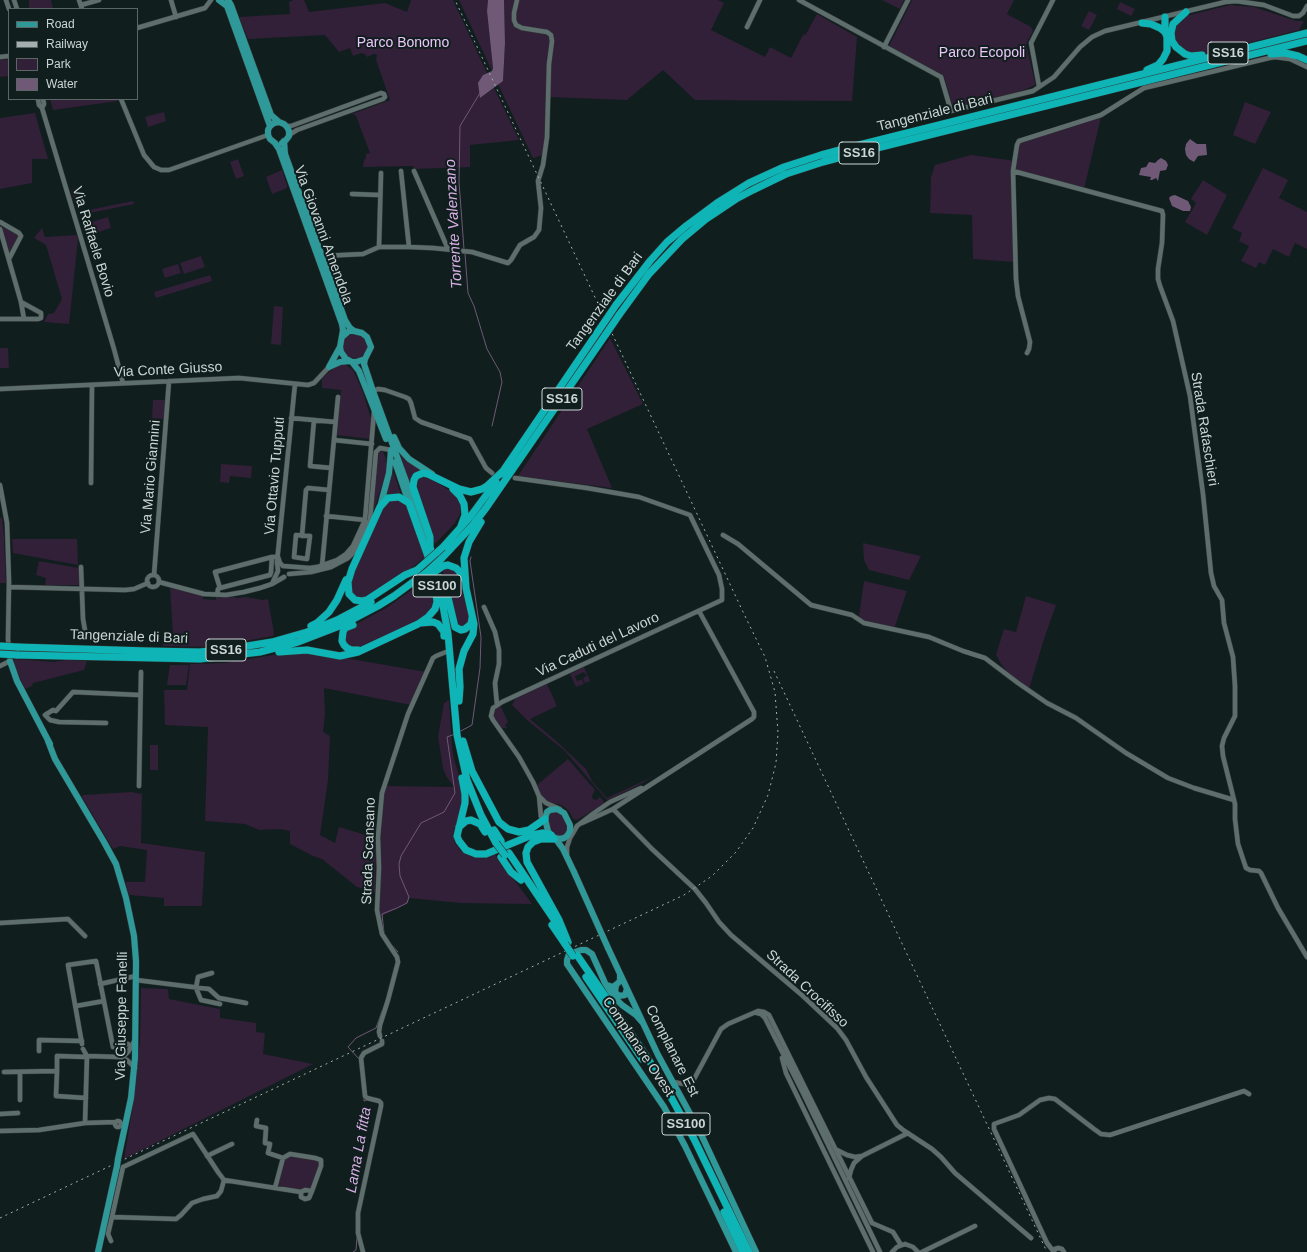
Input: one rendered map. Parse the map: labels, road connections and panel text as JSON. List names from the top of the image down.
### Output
{
  "streets": {
    "highway": ["SS16", "Tangenziale di Bari", "SS100"],
    "main road": [
      "Via Giovanni Amendola",
      "Via Giuseppe Fanelli",
      "Complanare Ovest",
      "Complanare Est"
    ],
    "street": [
      "Via Raffaele Bovio",
      "Via Conte Giusso",
      "Strada Rafaschieri",
      "Via Ottavio Tupputi",
      "Via Mario Giannini",
      "Via Caduti del Lavoro",
      "Strada Scansano",
      "Strada Crocifisso"
    ]
  },
  "crossings": [
    ["Tangenziale di Bari", "SS100"],
    ["Via Giovanni Amendola", "Via Conte Giusso"],
    ["Via Giovanni Amendola", "SS100"],
    ["Via Raffaele Bovio", "Via Conte Giusso"],
    ["Via Conte Giusso", "Via Ottavio Tupputi"],
    ["Via Conte Giusso", "Via Mario Giannini"],
    ["SS100", "Complanare Est"],
    ["Complanare Ovest", "Complanare Est"]
  ],
  "water": ["Torrente Valenzano", "Lama La fitta"],
  "parks": ["Parco Bonomo", "Parco Ecopoli"],
  "legend": [
    "Road",
    "Railway",
    "Park",
    "Water"
  ]
}
